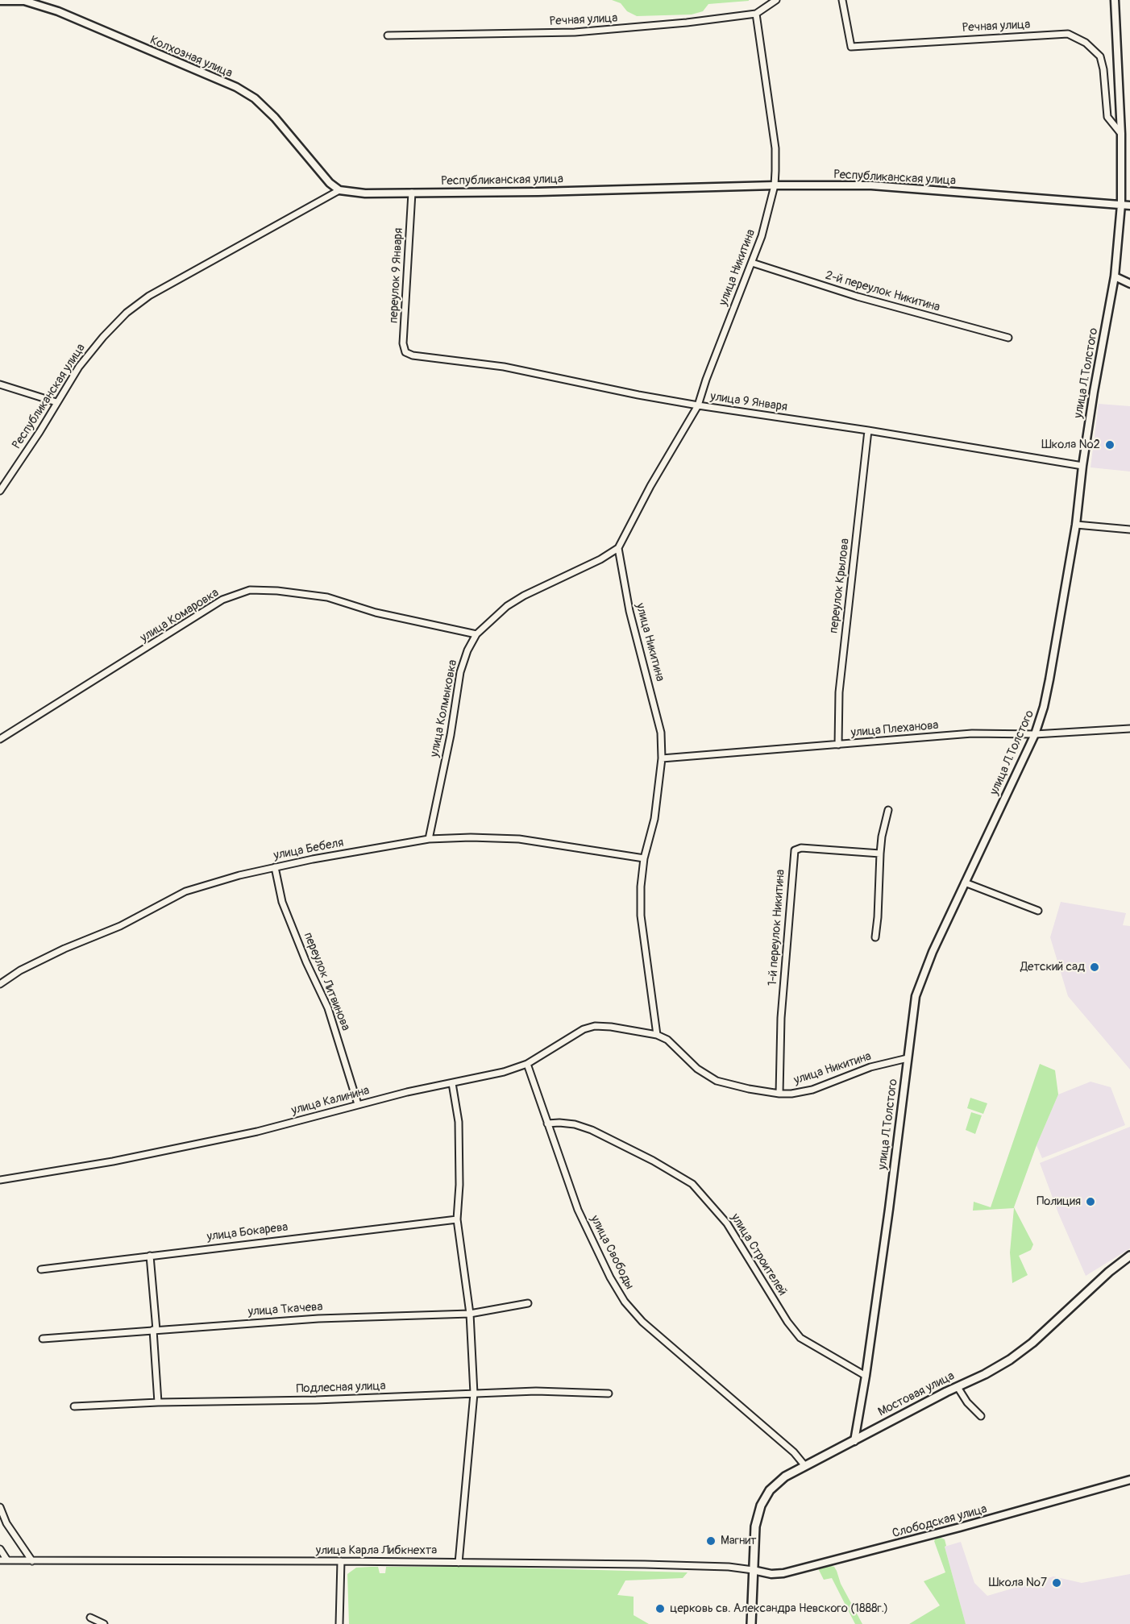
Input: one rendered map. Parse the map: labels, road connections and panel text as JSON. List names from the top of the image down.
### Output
{
  "streets": {
    "main road": ["Мостовая улица"],
    "street": [
      "Речная улица",
      "Колхозная улица",
      "Республиканская улица",
      "улица Никитина",
      "переулок 9 Января",
      "2-й переулок Никитина",
      "улица Л.Толстого",
      "улица 9 Января",
      "переулок Крылова",
      "улица Комаровка",
      "улица Колмыковка",
      "улица Плеханова",
      "улица Бебеля",
      "1-й переулок Никитина",
      "переулок Литвинова",
      "улица Калинина",
      "улица Бокарева",
      "улица Свободы",
      "улица Строителей",
      "улица Ткачева",
      "Подлесная улица",
      "Слободская улица",
      "улица Карла Либкнехта"
    ]
  },
  "crossings": [
    ["Речная улица", "улица Никитина"],
    ["Речная улица", "улица Л.Толстого"],
    ["Колхозная улица", "Республиканская улица"],
    ["Республиканская улица", "улица Никитина"],
    ["Республиканская улица", "переулок 9 Января"],
    ["Республиканская улица", "улица Л.Толстого"],
    ["улица Никитина", "2-й переулок Никитина"],
    ["улица Никитина", "улица Л.Толстого"],
    ["улица Никитина", "улица 9 Января"],
    ["улица Никитина", "улица Колмыковка"],
    ["улица Никитина", "улица Плеханова"],
    ["улица Никитина", "улица Бебеля"],
    ["улица Никитина", "1-й переулок Никитина"],
    ["улица Никитина", "улица Калинина"],
    ["переулок 9 Января", "улица 9 Января"],
    ["улица Л.Толстого", "улица 9 Января"],
    ["улица Л.Толстого", "улица Плеханова"],
    ["улица Л.Толстого", "улица Строителей"],
    ["улица Л.Толстого", "Мостовая улица"],
    ["улица 9 Января", "переулок Крылова"],
    ["переулок Крылова", "улица Плеханова"],
    ["улица Комаровка", "улица Колмыковка"],
    ["улица Колмыковка", "улица Бебеля"],
    ["улица Бебеля", "переулок Литвинова"],
    ["переулок Литвинова", "улица Калинина"],
    ["улица Калинина", "улица Свободы"],
    ["улица Свободы", "улица Строителей"],
    ["улица Свободы", "Мостовая улица"],
    ["Мостовая улица", "Слободская улица"],
    ["Мостовая улица", "улица Карла Либкнехта"],
    ["Слободская улица", "улица Карла Либкнехта"]
  ],
  "places": [
    "Школа №2",
    "Детский сад",
    "Полиция",
    "Магнит",
    "Школа №7",
    "церковь св. Александра Невского (1888г.)"
  ]
}
